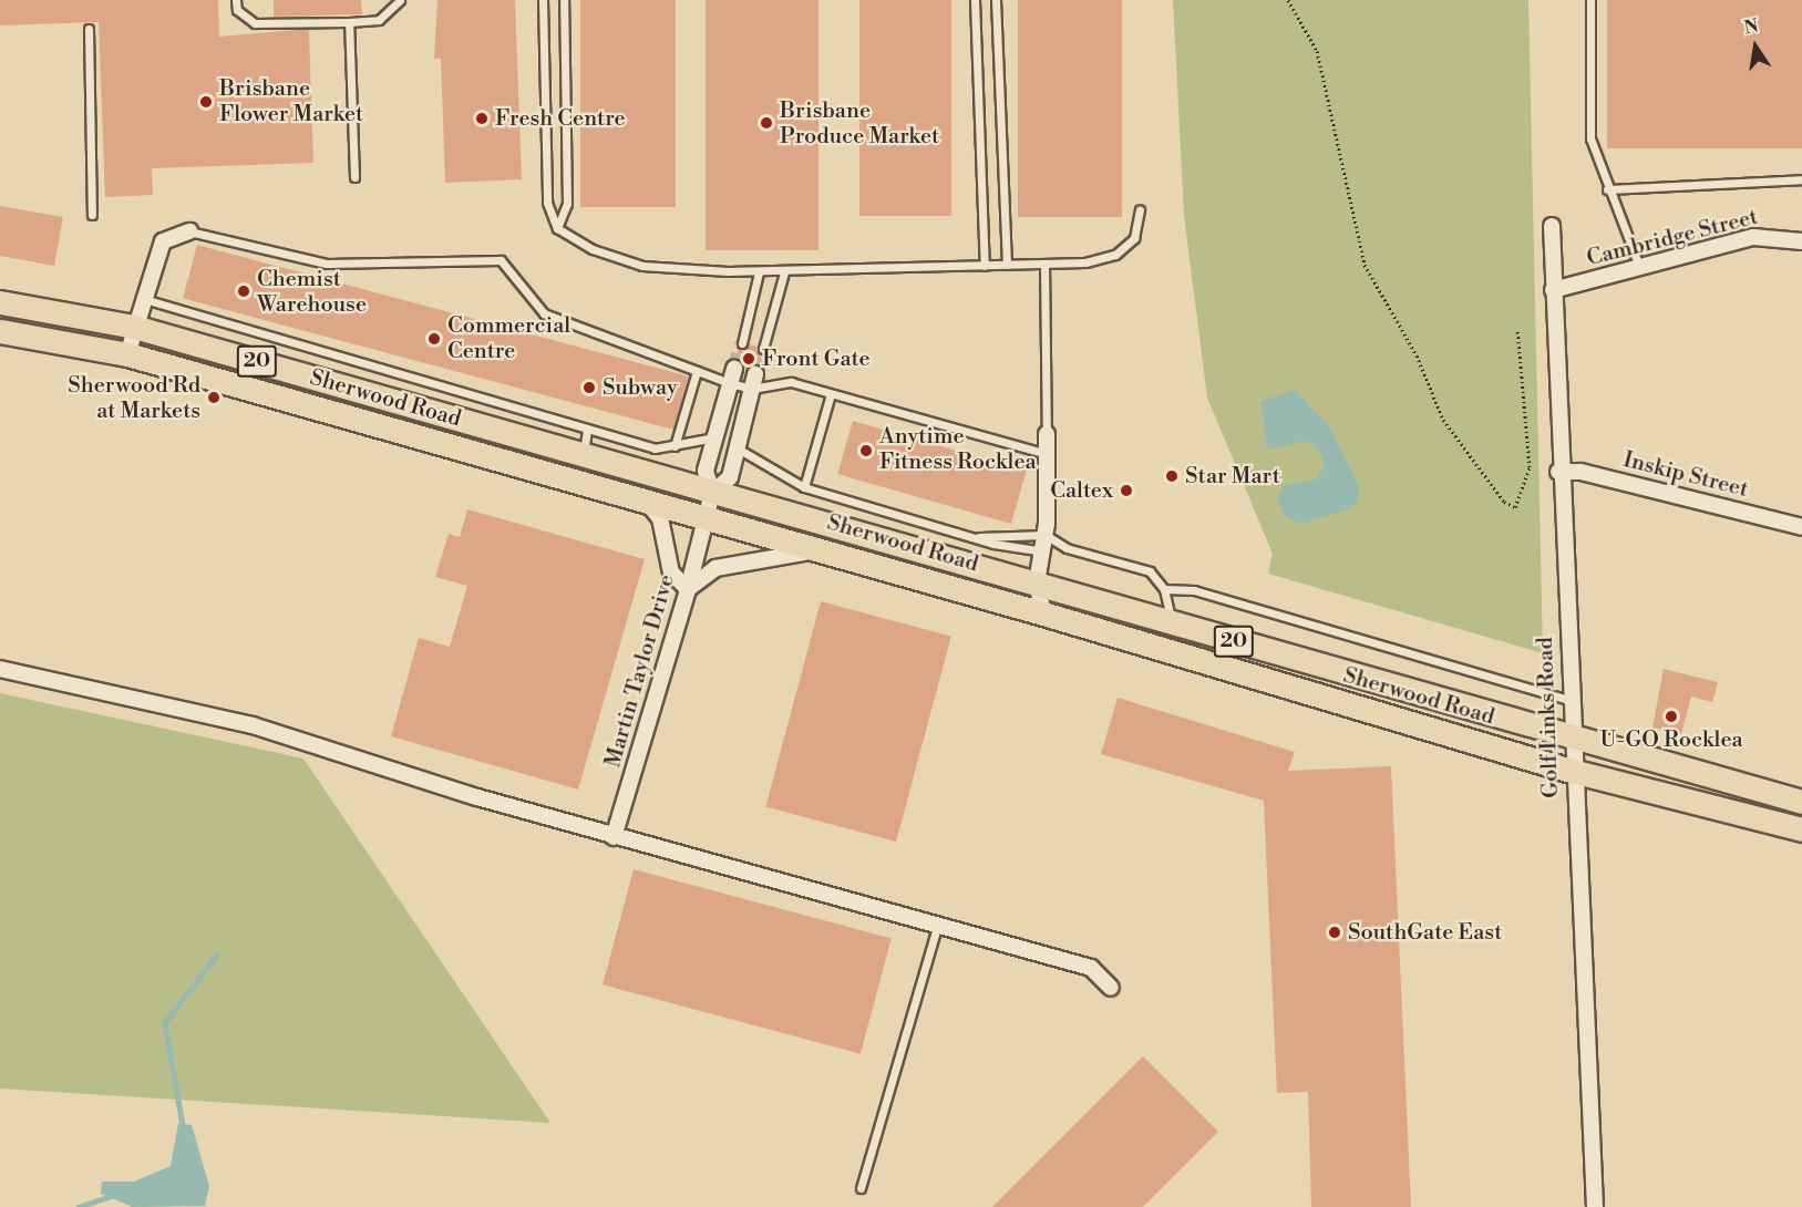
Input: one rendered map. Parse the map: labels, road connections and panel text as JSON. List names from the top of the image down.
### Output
{
  "streets": {
    "main road": ["20", "Sherwood Road"],
    "street": [
      "Cambridge Street",
      "Inskip Street",
      "Martin Taylor Drive",
      "Golf Links Road"
    ]
  },
  "crossings": [
    ["Cambridge Street", "Golf Links Road"],
    ["Sherwood Road", "Martin Taylor Drive"],
    ["Sherwood Road", "Golf Links Road"],
    ["Inskip Street", "Golf Links Road"]
  ],
  "places": [
    "Brisbane Flower Market",
    "Fresh Centre",
    "Brisbane Produce Market",
    "Chemist Warehouse",
    "Commercial Centre",
    "Front Gate",
    "Subway",
    "Sherwood Rd at Markets",
    "Anytime Fitness Rocklea",
    "Star Mart",
    "Caltex",
    "U-GO Rocklea",
    "SouthGate East"
  ],
  "north": "top"
}
